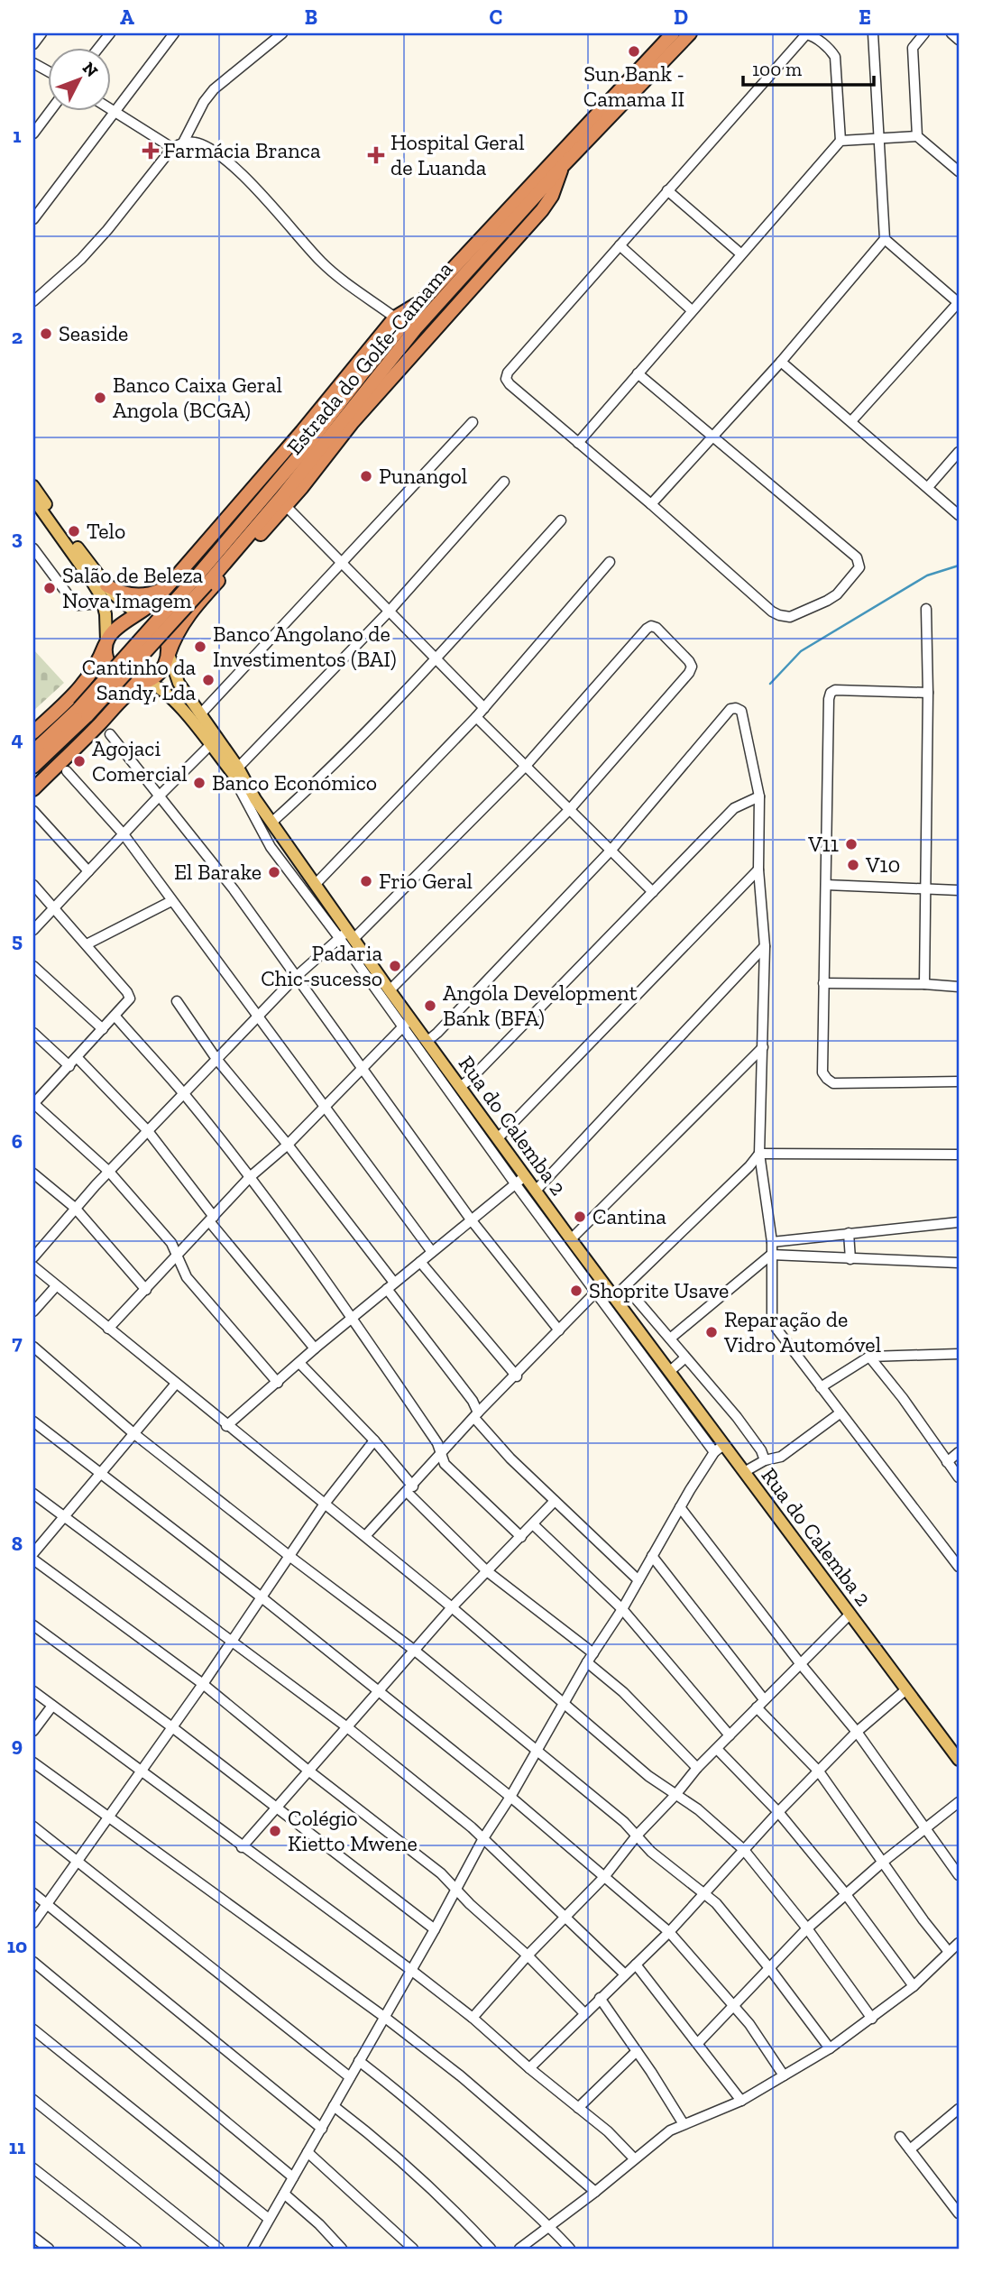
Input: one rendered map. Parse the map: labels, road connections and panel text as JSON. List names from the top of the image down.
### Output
{
  "streets": {
    "highway": ["Estrada do Golfe-Camama"],
    "main road": ["Rua do Calemba 2"]
  },
  "places": {
    "other": [
      "Sun Bank - Camama II",
      "Seaside",
      "Banco Caixa Geral Angola (BCGA)",
      "Punangol",
      "Telo",
      "Salão de Beleza Nova Imagem",
      "Banco Angolano de Investimentos (BAI)",
      "Cantinho da Sandy, Lda",
      "Agojaci Comercial",
      "Banco Económico",
      "V11",
      "V10",
      "El Barake",
      "Frio Geral",
      "Padaria Chic-sucesso",
      "Angola Development Bank (BFA)",
      "Cantina",
      "Shoprite Usave",
      "Reparação de Vidro Automóvel",
      "Colégio Kietto Mwene"
    ],
    "health": ["Farmácia Branca", "Hospital Geral de Luanda"]
  },
  "scale_bar": "100 m",
  "north": "top right",
  "grid": {
    "columns": [
      "A",
      "B",
      "C",
      "D",
      "E"
    ],
    "rows": [
      "1",
      "2",
      "3",
      "4",
      "5",
      "6",
      "7",
      "8",
      "9",
      "10",
      "11"
    ]
  }
}
